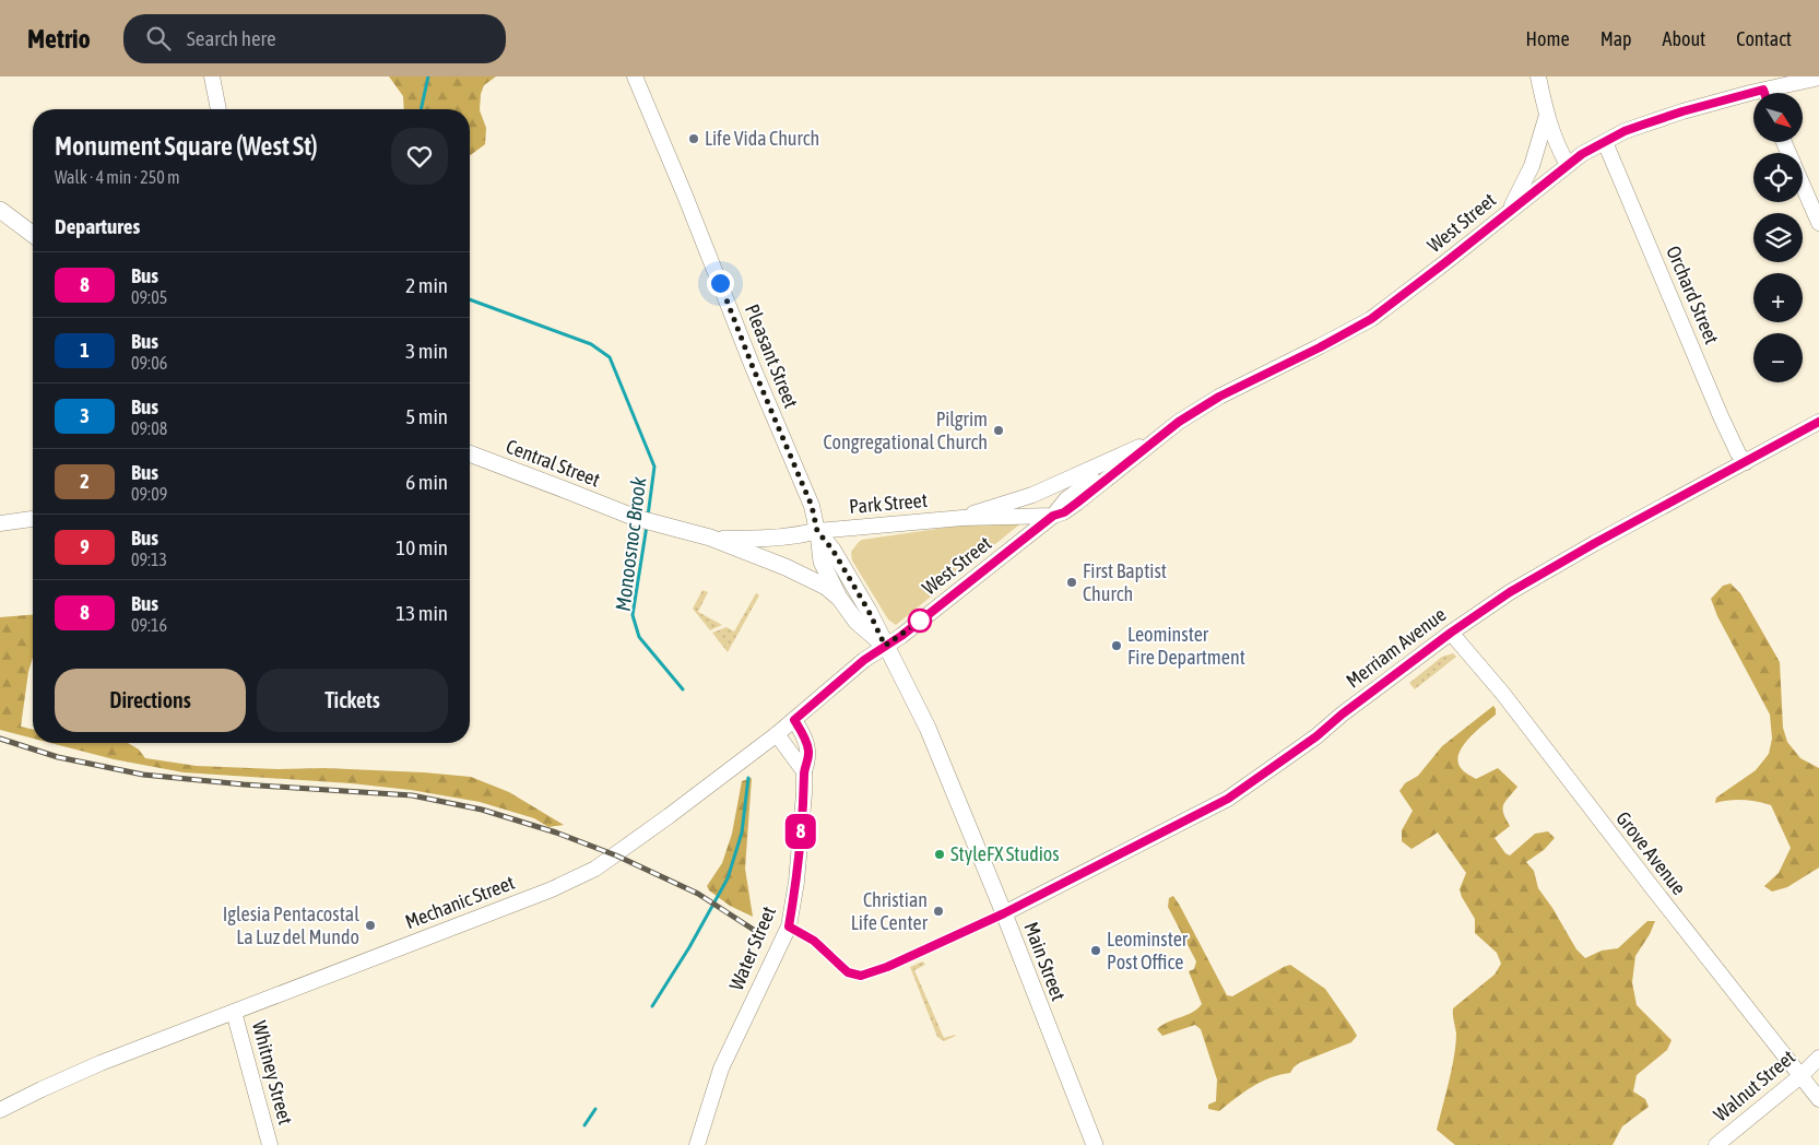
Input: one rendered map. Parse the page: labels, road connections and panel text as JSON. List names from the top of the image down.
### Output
{
  "streets": {
    "main road": [
      "West Street",
      "Orchard Street",
      "Pleasant Street",
      "Central Street",
      "Park Street",
      "Merriam Avenue",
      "Grove Avenue",
      "Mechanic Street",
      "Water Street",
      "Main Street",
      "Whitney Street",
      "Walnut Street"
    ]
  },
  "crossings": [
    ["West Street", "Orchard Street"],
    ["West Street", "Park Street"],
    ["West Street", "Mechanic Street"],
    ["West Street", "Main Street"],
    ["Orchard Street", "Merriam Avenue"],
    ["Pleasant Street", "Park Street"],
    ["Pleasant Street", "Main Street"],
    ["Park Street", "Main Street"],
    ["Merriam Avenue", "Grove Avenue"],
    ["Merriam Avenue", "Main Street"],
    ["Grove Avenue", "Walnut Street"],
    ["Mechanic Street", "Water Street"],
    ["Mechanic Street", "Main Street"],
    ["Mechanic Street", "Whitney Street"]
  ],
  "water": ["Monoosnoc Brook"],
  "places": [
    "Life Vida Church",
    "Pilgrim Congregational Church",
    "First Baptist Church",
    "Leominster Fire Department",
    "StyleFX Studios",
    "Christian Life Center",
    "Iglesia Pentacostal La Luz del Mundo",
    "Leominster Post Office"
  ],
  "lines": ["bus line 8"],
  "north": "bottom right",
  "page": {
    "header": "Metrio",
    "search": "Search here",
    "nav": [
      "Home",
      "Map",
      "About",
      "Contact"
    ],
    "on_map": "8",
    "map_buttons": ["+", "−"],
    "heading": [
      ["Monument Square (West St)", "Walk · 4 min · 250 m"],
      "Departures"
    ],
    "list": [
      {
        "mark": "8",
        "name": "Bus",
        "note": "09:05",
        "value": "2 min"
      },
      {
        "mark": "1",
        "name": "Bus",
        "note": "09:06",
        "value": "3 min"
      },
      {
        "mark": "3",
        "name": "Bus",
        "note": "09:08",
        "value": "5 min"
      },
      {
        "mark": "2",
        "name": "Bus",
        "note": "09:09",
        "value": "6 min"
      },
      {
        "mark": "9",
        "name": "Bus",
        "note": "09:13",
        "value": "10 min"
      },
      {
        "mark": "8",
        "name": "Bus",
        "note": "09:16",
        "value": "13 min"
      }
    ],
    "buttons": ["Directions", "Tickets"]
  }
}
